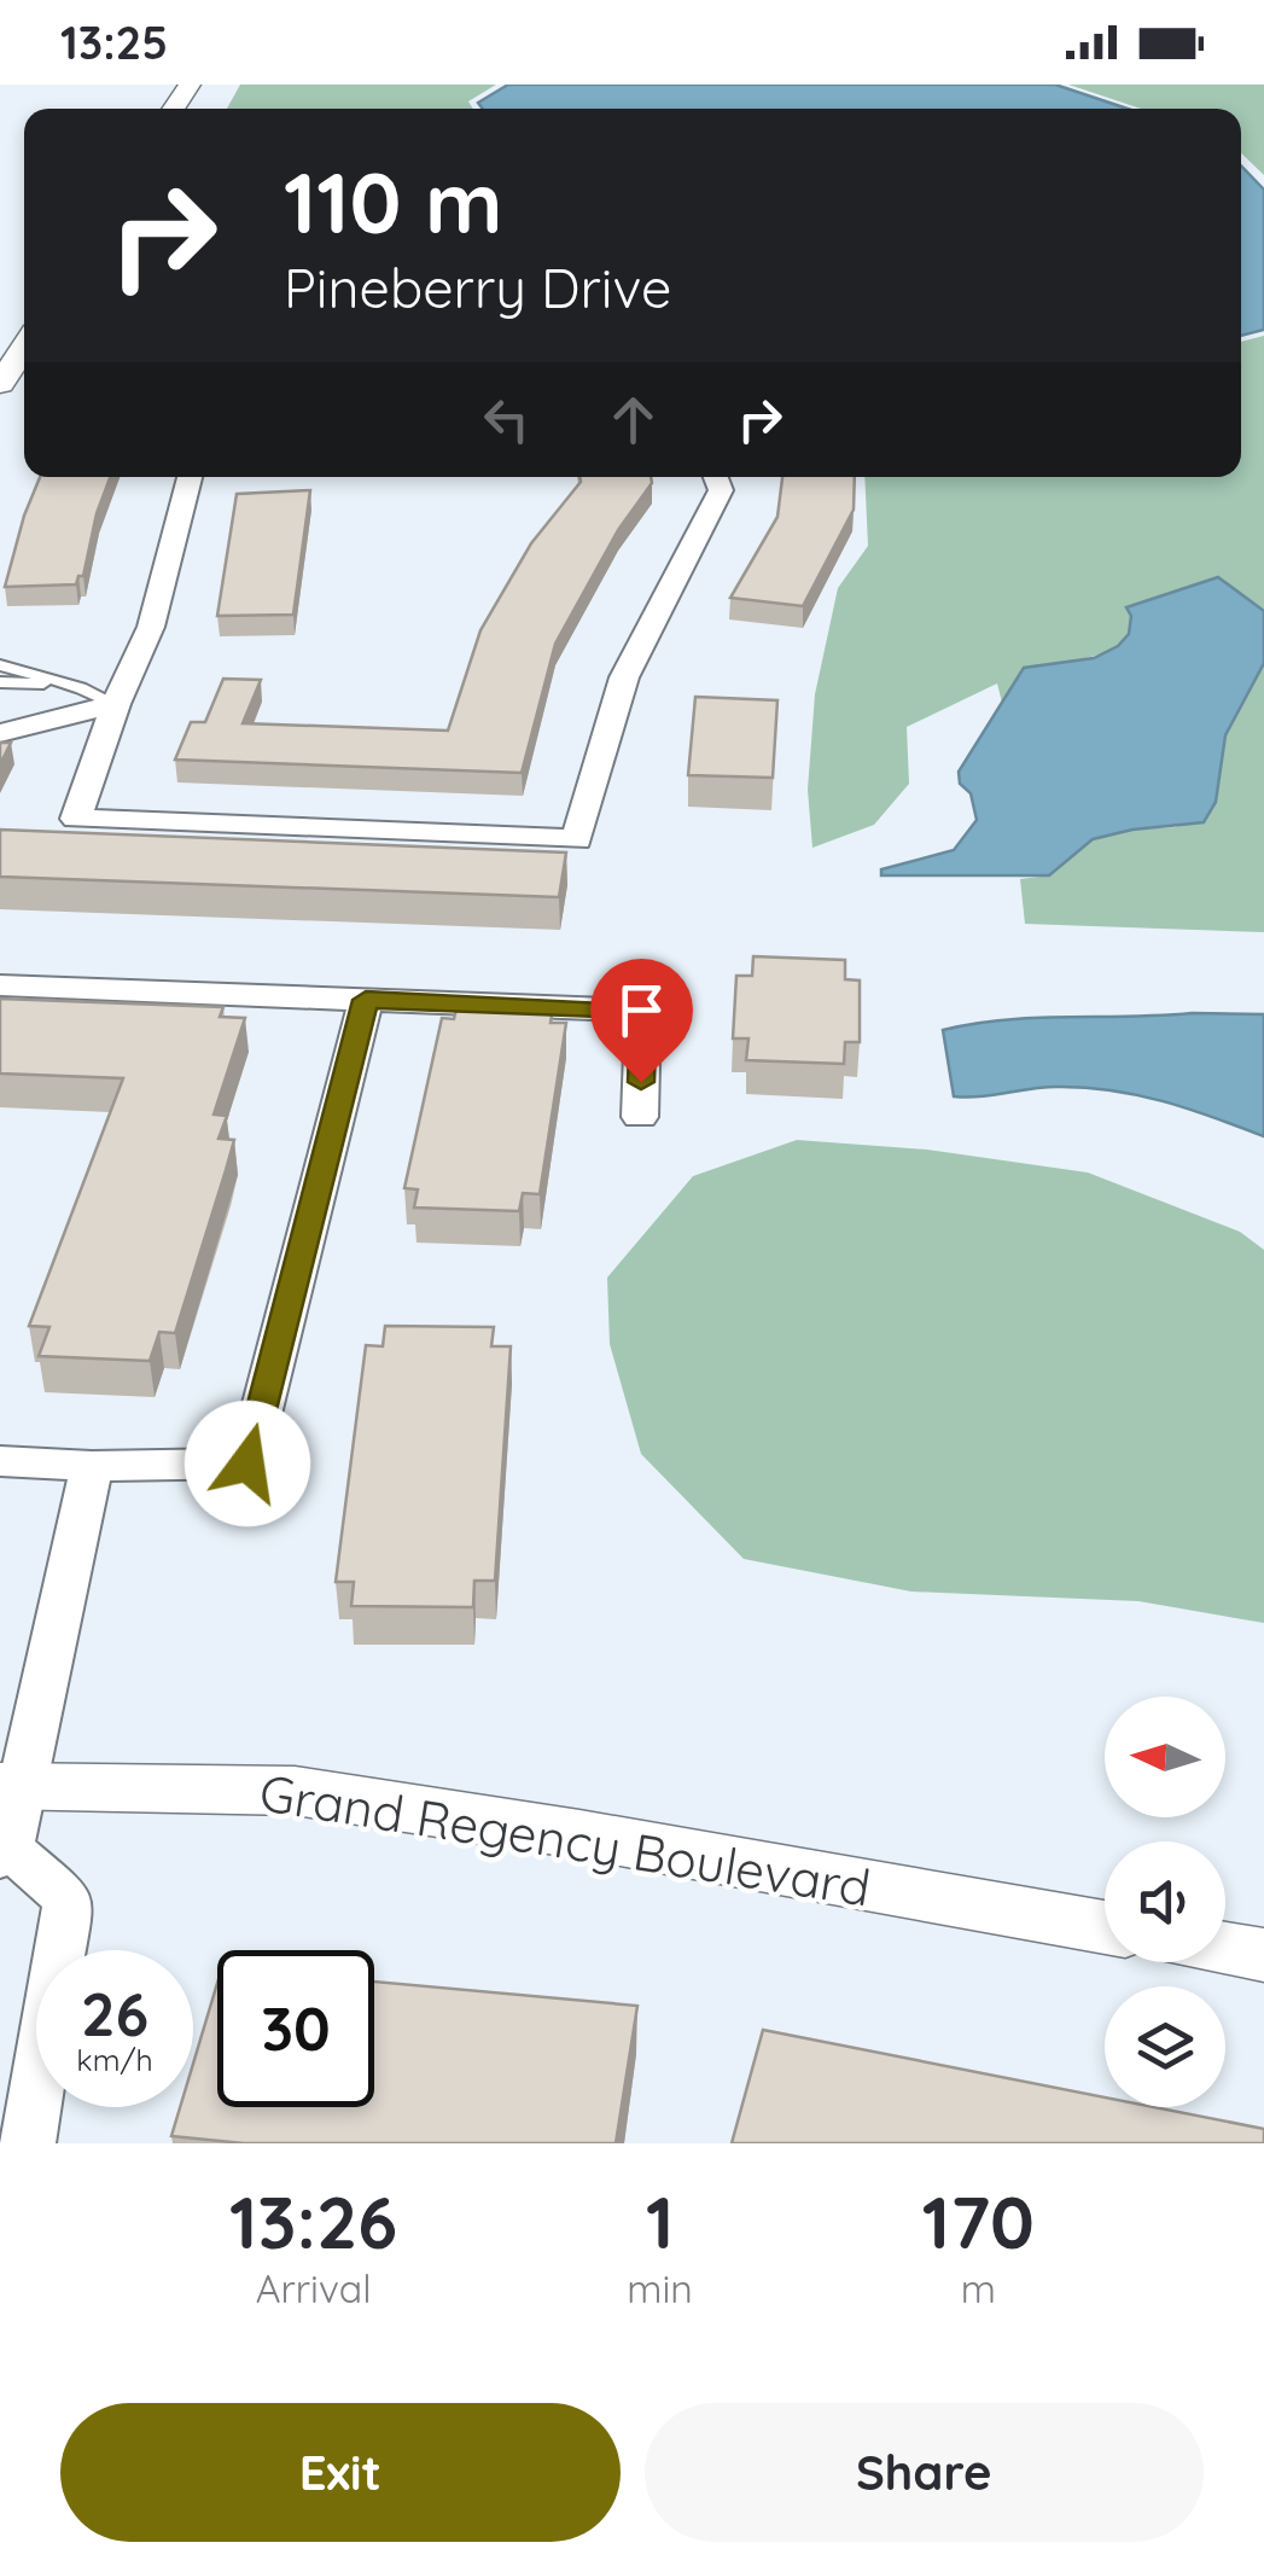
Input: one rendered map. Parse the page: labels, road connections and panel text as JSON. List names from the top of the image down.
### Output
{
  "streets": {
    "street": ["Grand Regency Boulevard"]
  },
  "north": "left",
  "page": {
    "status": "13:25",
    "turn": ["110 m", "Pineberry Drive"],
    "speed": "26 km/h",
    "limit": "30",
    "eta": [
      "13:26",
      "Arrival",
      "1",
      "min",
      "170",
      "m"
    ],
    "buttons": ["Exit", "Share"]
  }
}
